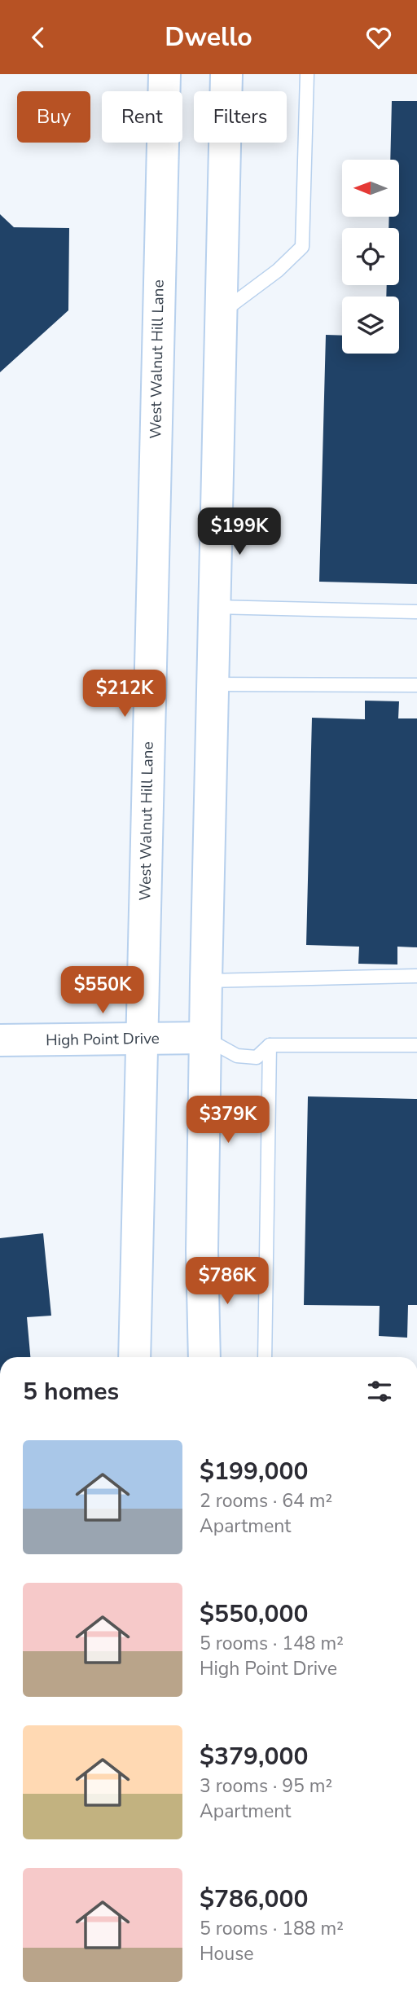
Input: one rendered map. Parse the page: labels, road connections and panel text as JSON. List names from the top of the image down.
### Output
{
  "streets": {
    "main road": ["West Walnut Hill Lane", "High Point Drive"]
  },
  "crossings": [
    ["West Walnut Hill Lane", "High Point Drive"]
  ],
  "north": "left",
  "page": {
    "header": "Dwello",
    "chip": ["Buy", "Rent", "Filters"],
    "price": [
      "$199K",
      "$212K",
      "$550K",
      "$379K",
      "$786K"
    ],
    "heading": "5 homes",
    "list": [
      {
        "name": "$199,000",
        "note": "2 rooms · 64 m² · Apartment"
      },
      {
        "name": "$550,000",
        "note": "5 rooms · 148 m² · High Point Drive"
      },
      {
        "name": "$379,000",
        "note": "3 rooms · 95 m² · Apartment"
      },
      {
        "name": "$786,000",
        "note": "5 rooms · 188 m² · House"
      }
    ]
  }
}
